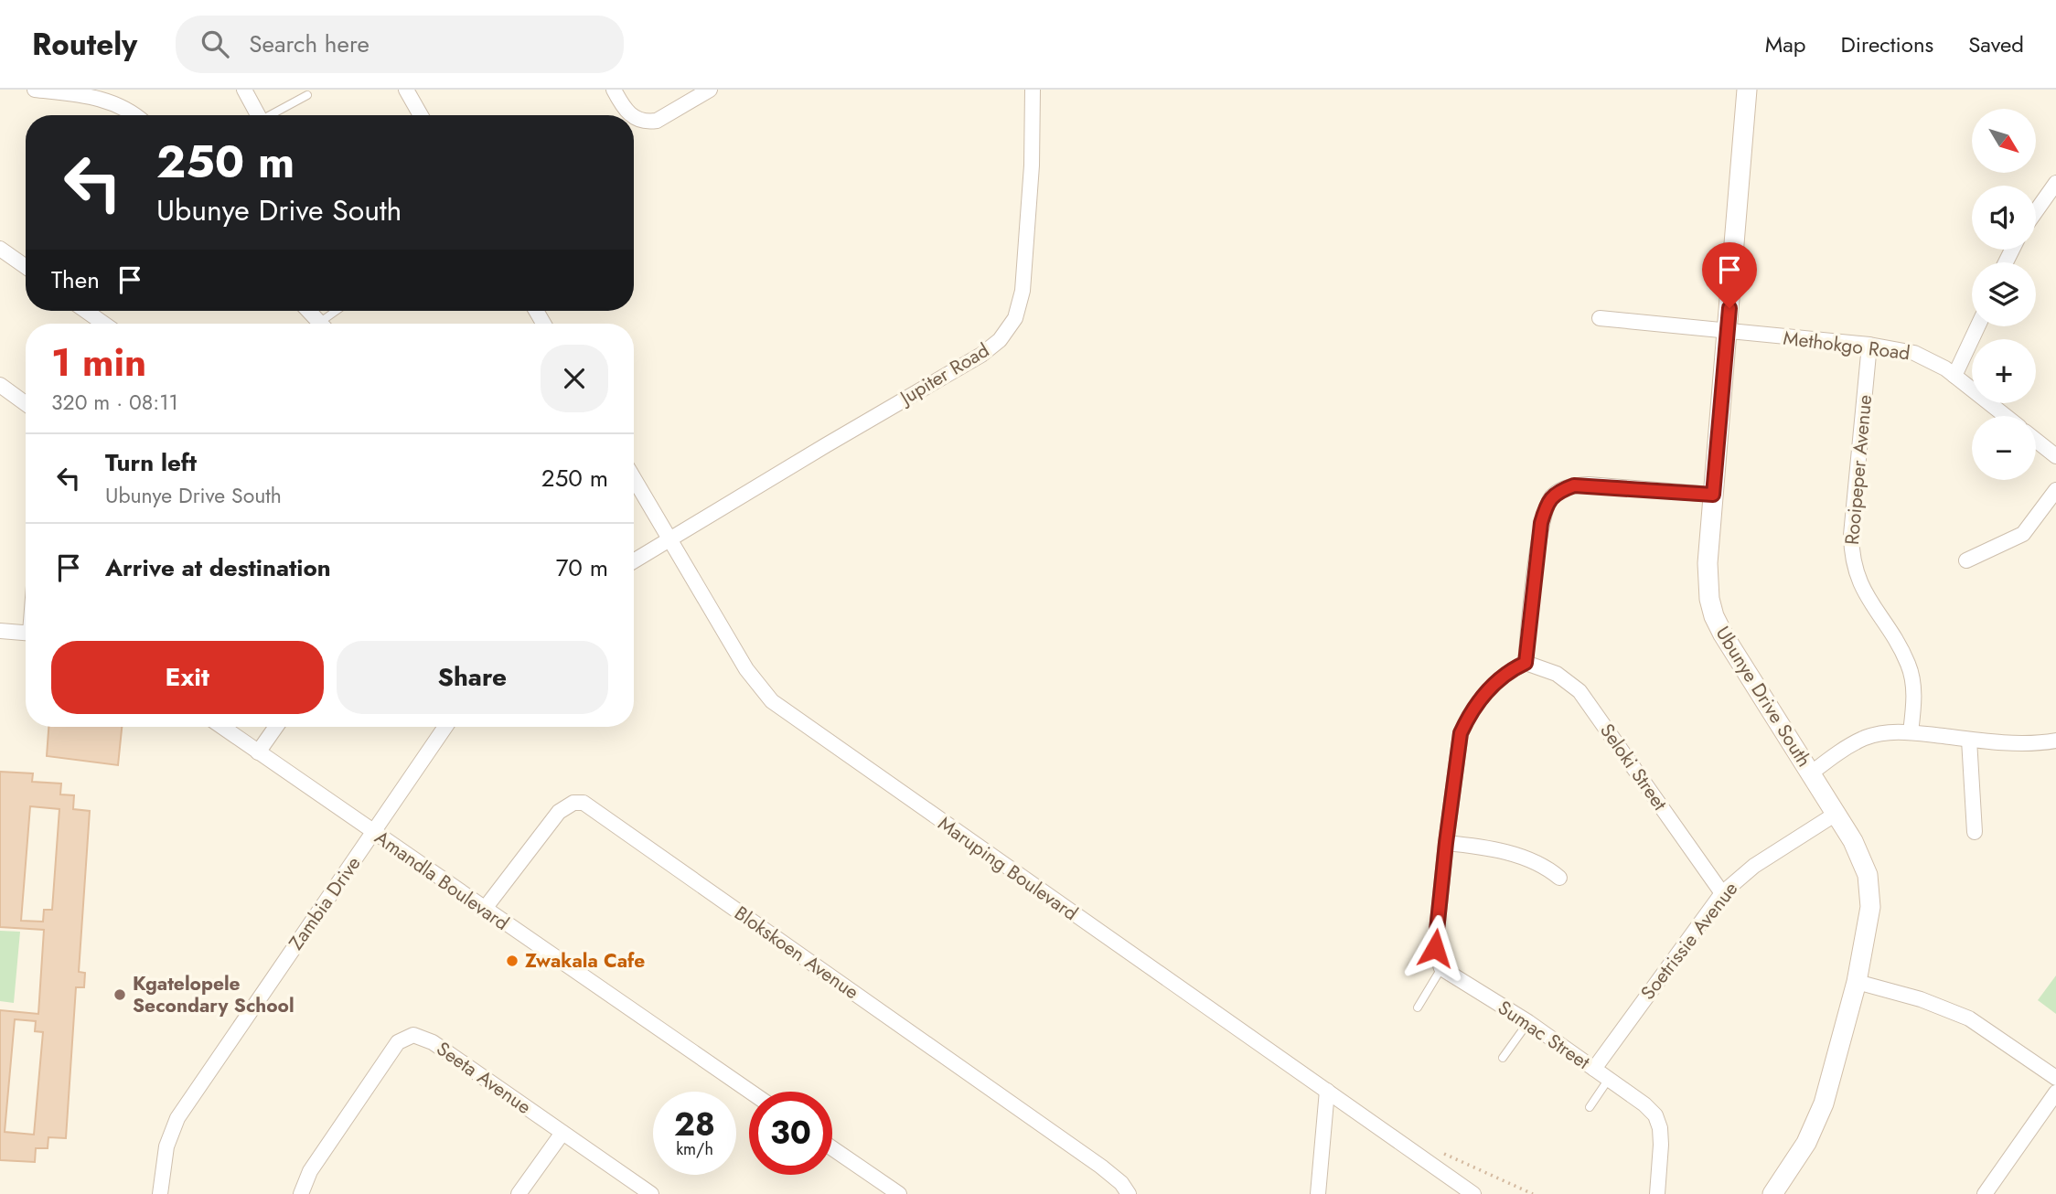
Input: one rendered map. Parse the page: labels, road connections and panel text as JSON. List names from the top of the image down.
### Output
{
  "streets": {
    "street": [
      "Methokgo Road",
      "Jupiter Road",
      "Rooipeper Avenue",
      "Ubunye Drive South",
      "Seloki Street",
      "Maruping Boulevard",
      "Amandla Boulevard",
      "Zambia Drive",
      "Soetrissie Avenue",
      "Blokskoen Avenue",
      "Sumac Street",
      "Seeta Avenue"
    ]
  },
  "crossings": [
    ["Methokgo Road", "Rooipeper Avenue"],
    ["Methokgo Road", "Ubunye Drive South"],
    ["Jupiter Road", "Maruping Boulevard"],
    ["Ubunye Drive South", "Soetrissie Avenue"],
    ["Seloki Street", "Soetrissie Avenue"],
    ["Amandla Boulevard", "Zambia Drive"],
    ["Amandla Boulevard", "Blokskoen Avenue"],
    ["Soetrissie Avenue", "Sumac Street"]
  ],
  "places": ["Zwakala Cafe", "Kgatelopele Secondary School"],
  "north": "bottom right",
  "page": {
    "header": "Routely",
    "search": "Search here",
    "nav": ["Map", "Directions", "Saved"],
    "map_buttons": ["+", "−"],
    "turn": ["250 m", "Ubunye Drive South"],
    "then": "Then",
    "heading": ["1 min", "320 m · 08:11"],
    "list": [
      {
        "name": "Turn left",
        "note": "Ubunye Drive South",
        "value": "250 m"
      },
      {
        "name": "Arrive at destination",
        "value": "70 m"
      }
    ],
    "buttons": ["Exit", "Share"],
    "speed": "28 km/h",
    "limit": "30"
  }
}
